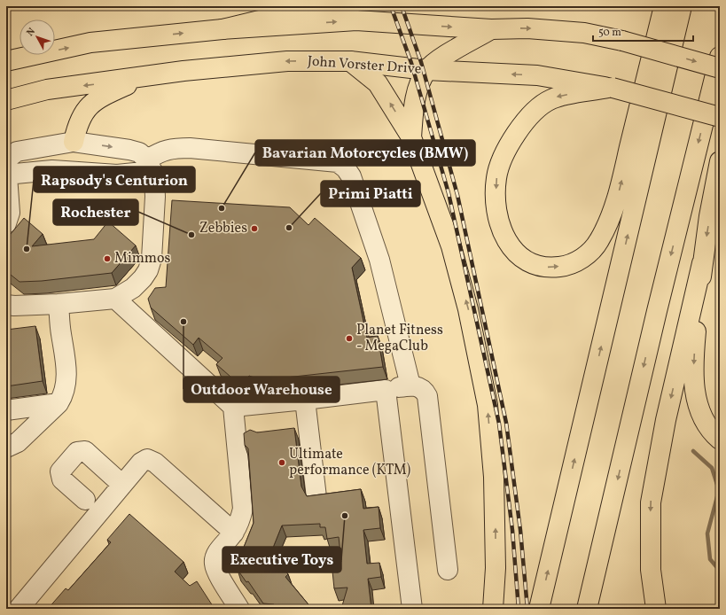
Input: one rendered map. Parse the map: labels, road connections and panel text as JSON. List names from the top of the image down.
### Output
{
  "streets": {
    "main road": ["John Vorster Drive"]
  },
  "places": [
    "Bavarian Motorcycles (BMW)",
    "Primi Piatti",
    "Zebbies",
    "Rochester",
    "Rapsody's Centurion",
    "Mimmos",
    "Outdoor Warehouse",
    "Planet Fitness - MegaClub",
    "Ultimate performance (KTM)",
    "Executive Toys"
  ],
  "scale_bar": "50 m",
  "north": "top left"
}
